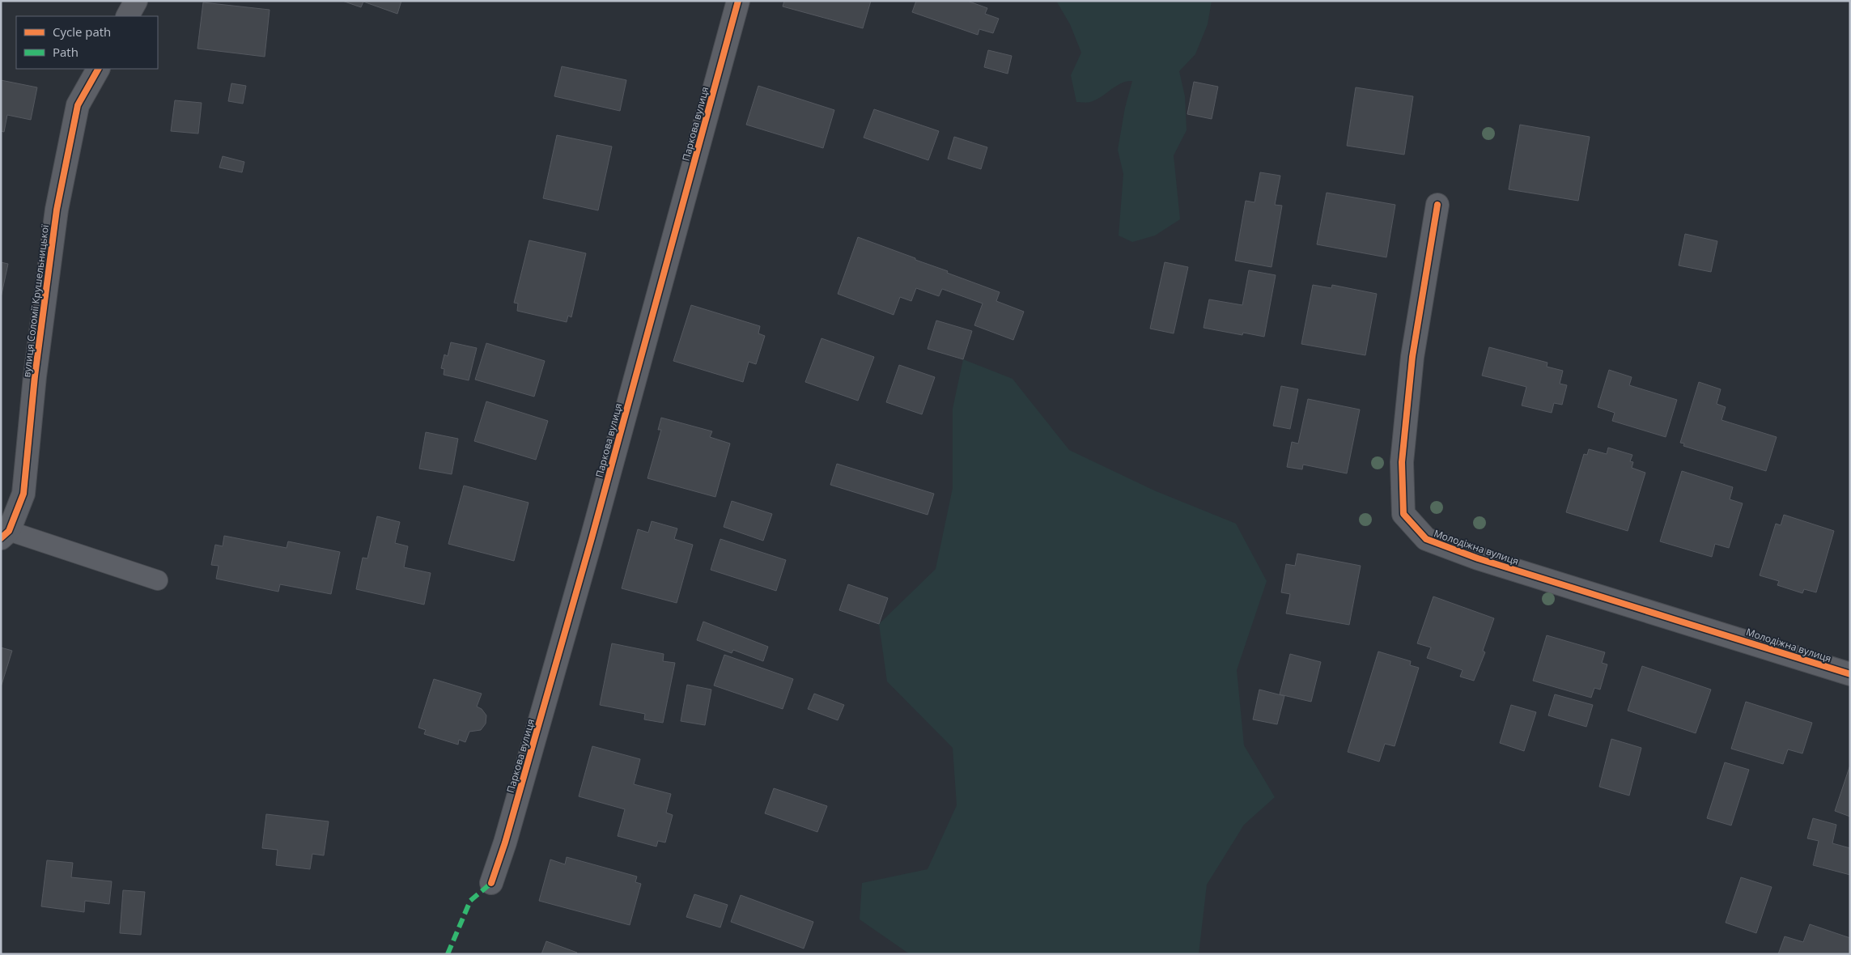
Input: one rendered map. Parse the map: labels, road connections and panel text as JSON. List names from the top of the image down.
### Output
{
  "streets": {
    "street": ["Паркова вулиця", "вулиця Соломії Крушельницької", "Молодіжна вулиця"]
  },
  "legend": ["Cycle path", "Path"]
}
